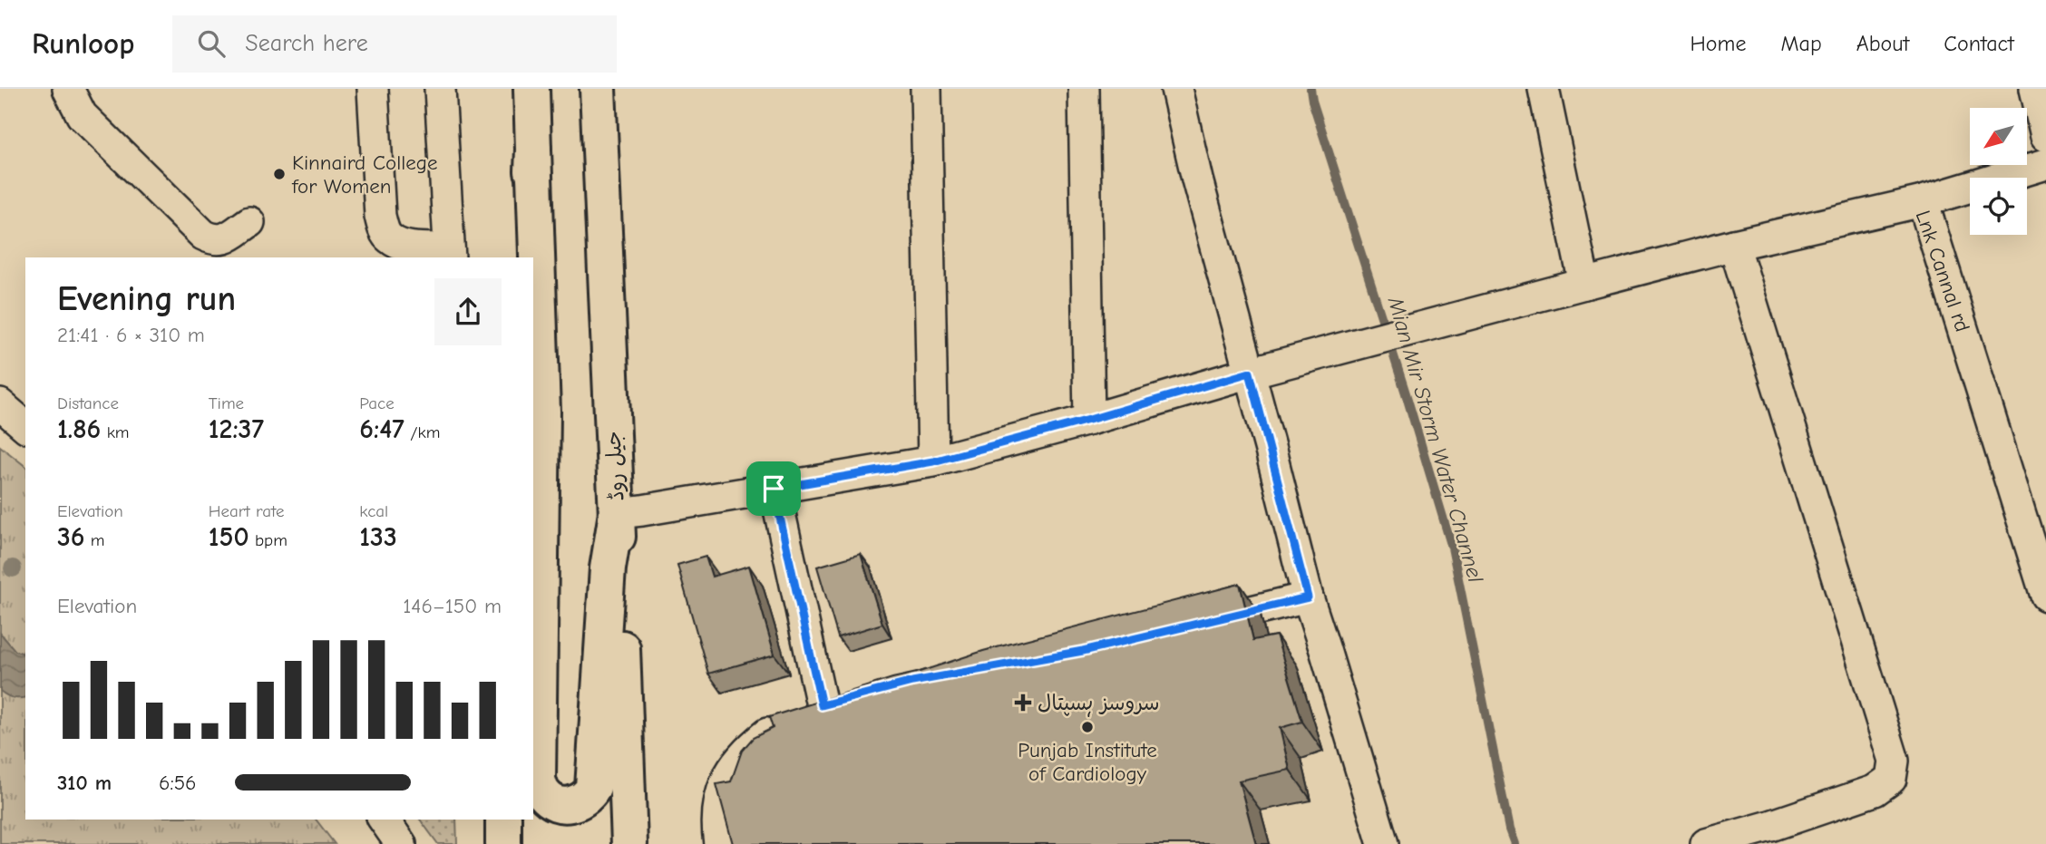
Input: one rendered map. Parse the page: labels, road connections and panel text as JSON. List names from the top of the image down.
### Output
{
  "streets": {
    "main road": ["جیل روڈ"],
    "street": ["Lnk Cannal rd"]
  },
  "crossings": [
    ["Lnk Cannal rd", "جیل روڈ"]
  ],
  "water": ["Mian Mir Storm Water Channel"],
  "places": {
    "other": ["Kinnaird College for Women", "Punjab Institute of Cardiology"],
    "health": ["سروسز ہسپتال"]
  },
  "north": "bottom left",
  "page": {
    "header": "Runloop",
    "search": "Search here",
    "nav": [
      "Home",
      "Map",
      "About",
      "Contact"
    ],
    "heading": ["Evening run", "21:41 · 6 × 310 m"],
    "stats": [
      ["Distance", "1.86 km"],
      ["Time", "12:37"],
      ["Pace", "6:47 /km"],
      ["Elevation", "36 m"],
      ["Heart rate", "150 bpm"],
      ["kcal", "133"]
    ],
    "chart": ["Elevation", "146–150 m"],
    "list": [
      {
        "name": "310 m",
        "note": "6:56"
      }
    ]
  }
}
